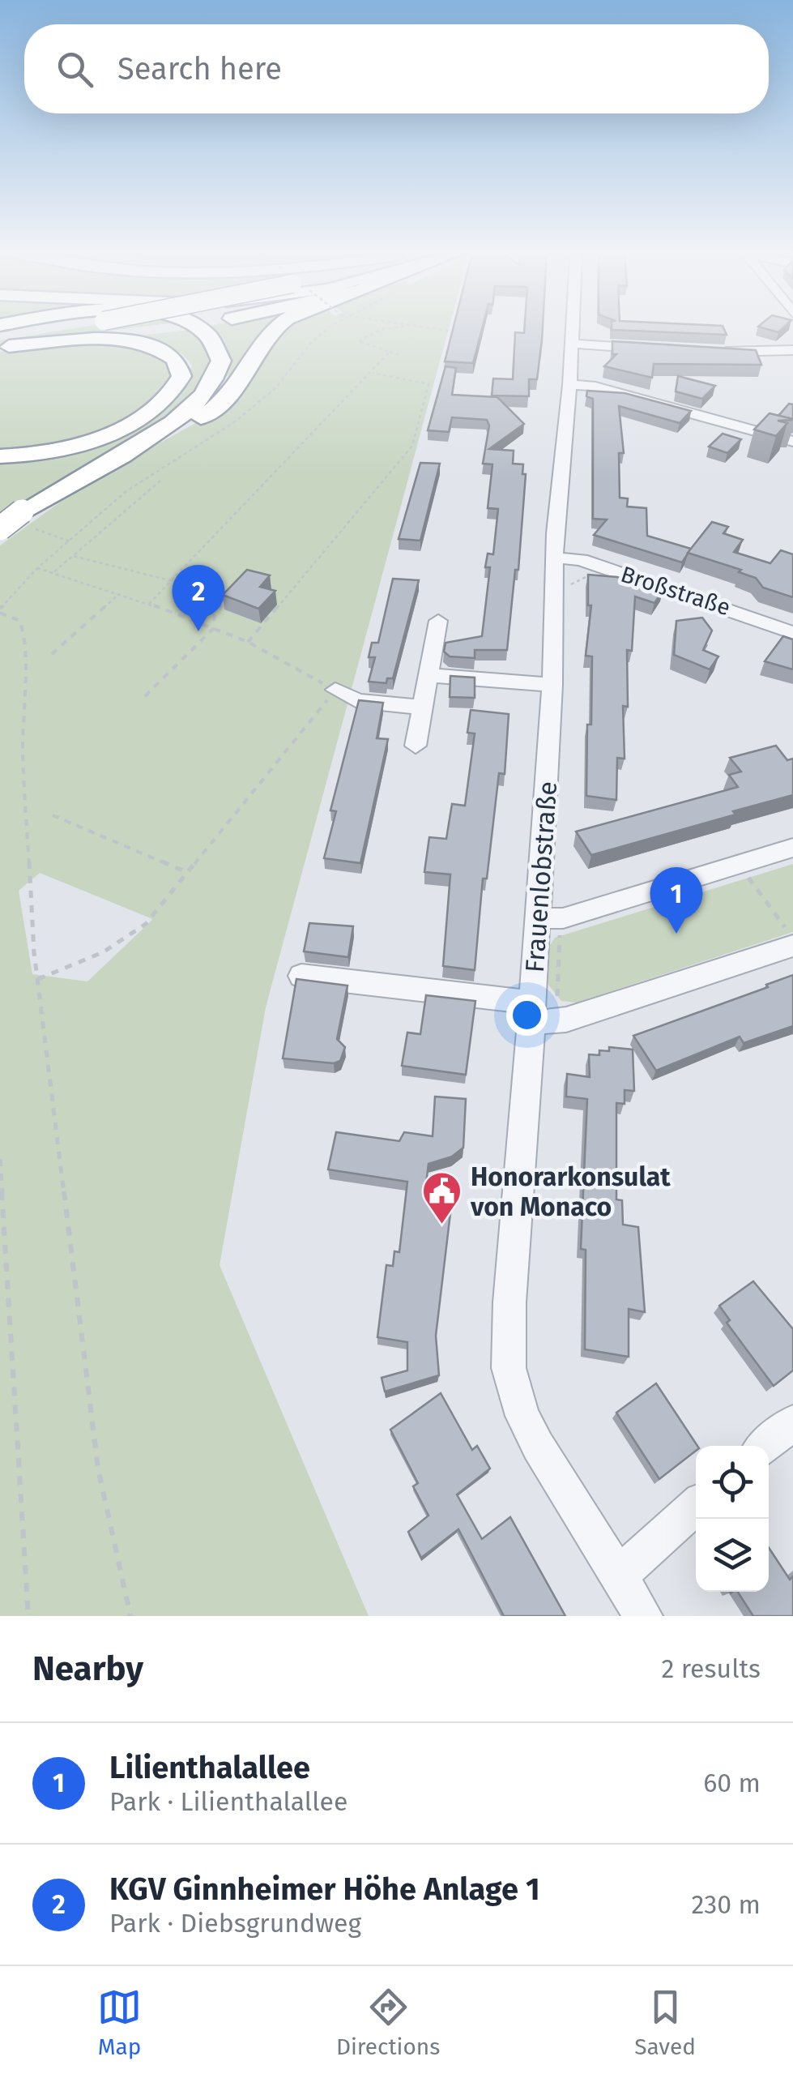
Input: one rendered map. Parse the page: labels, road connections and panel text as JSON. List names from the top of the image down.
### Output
{
  "streets": {
    "street": ["Broßstraße", "Frauenlobstraße"]
  },
  "crossings": [
    ["Broßstraße", "Frauenlobstraße"]
  ],
  "places": {
    "public building": ["Honorarkonsulat von Monaco"]
  },
  "page": {
    "search": "Search here",
    "pins": ["2", "1"],
    "heading": ["Nearby", "2 results"],
    "list": [
      {
        "mark": "1",
        "name": "Lilienthalallee",
        "note": "Park · Lilienthalallee",
        "value": "60 m"
      },
      {
        "mark": "2",
        "name": "KGV Ginnheimer Höhe Anlage 1",
        "note": "Park · Diebsgrundweg",
        "value": "230 m"
      }
    ],
    "nav": ["Map", "Directions", "Saved"]
  }
}
